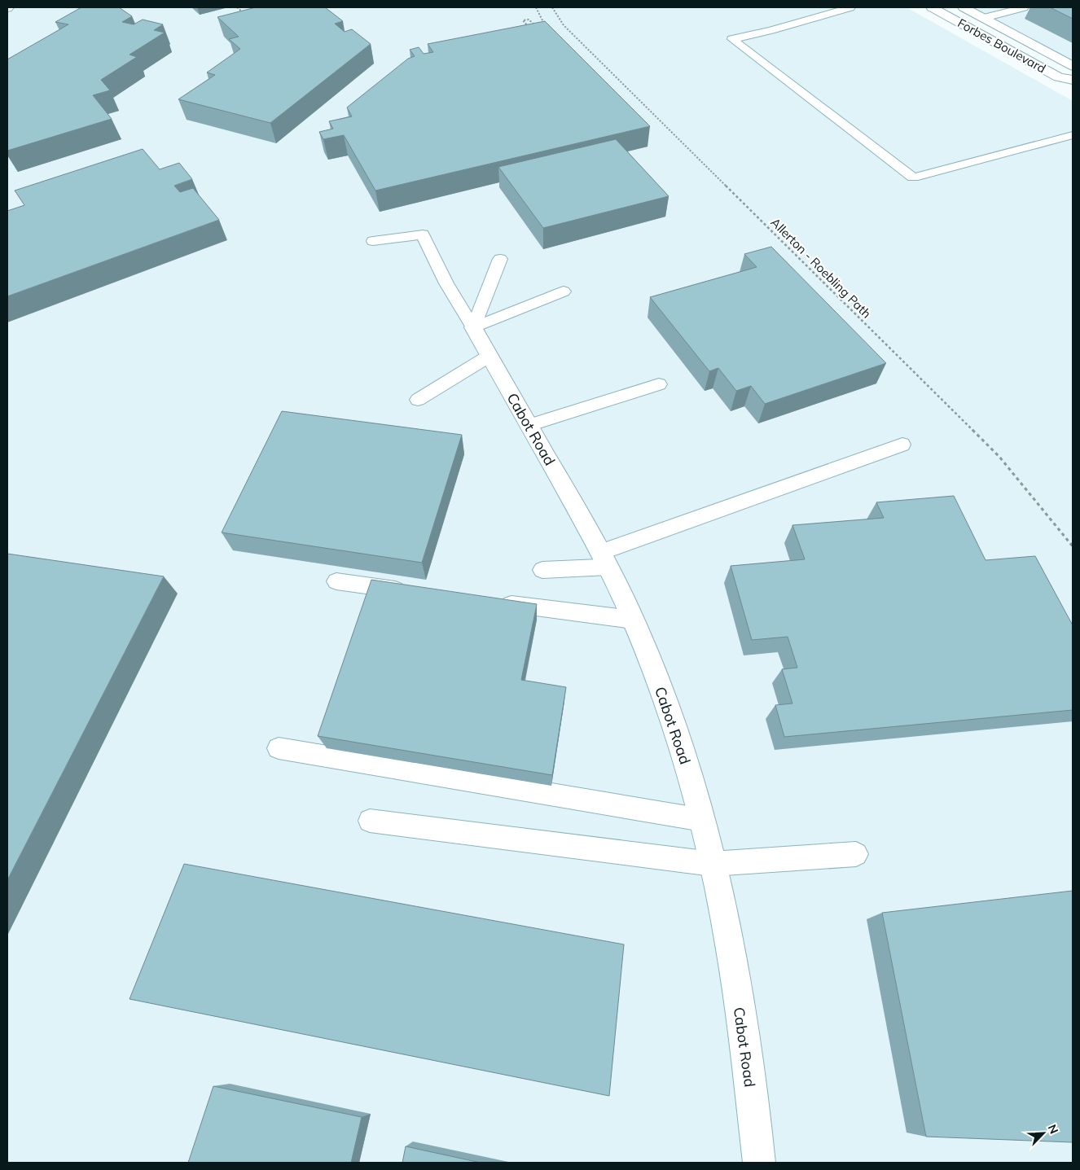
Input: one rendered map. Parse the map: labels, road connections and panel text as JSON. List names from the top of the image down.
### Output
{
  "streets": {
    "street": ["Forbes Boulevard", "Cabot Road"],
    "path": ["Allerton - Roebling Path"]
  },
  "north": "top right"
}
